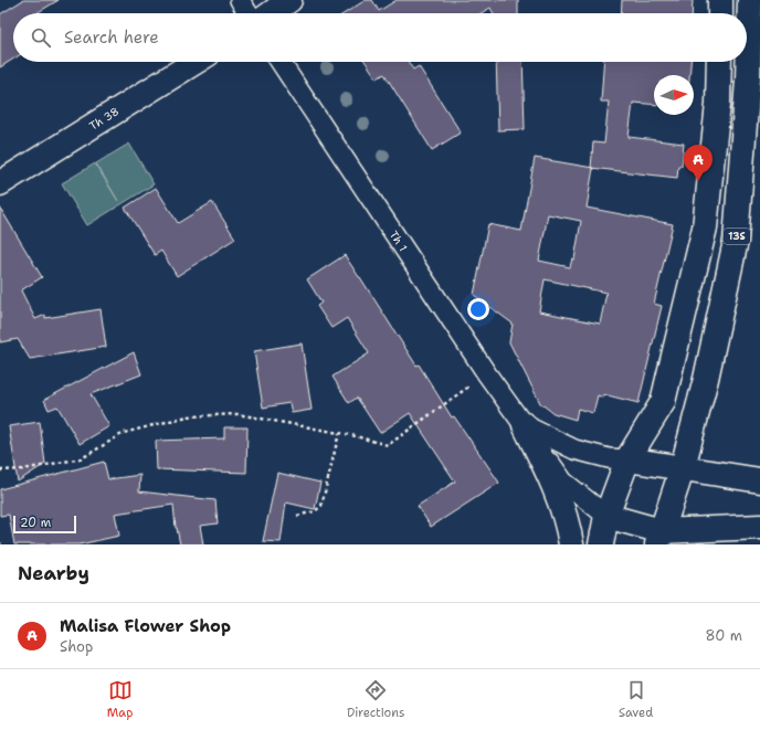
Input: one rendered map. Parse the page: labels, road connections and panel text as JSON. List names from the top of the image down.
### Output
{
  "streets": {
    "main road": ["Th 38", "13S"],
    "street": ["Th 1"]
  },
  "scale_bar": "20 m",
  "north": "right",
  "page": {
    "search": "Search here",
    "pins": "A",
    "scale": "20 m",
    "heading": "Nearby",
    "list": [
      {
        "mark": "A",
        "name": "Malisa Flower Shop",
        "note": "Shop",
        "value": "80 m"
      }
    ],
    "nav": ["Map", "Directions", "Saved"]
  }
}
